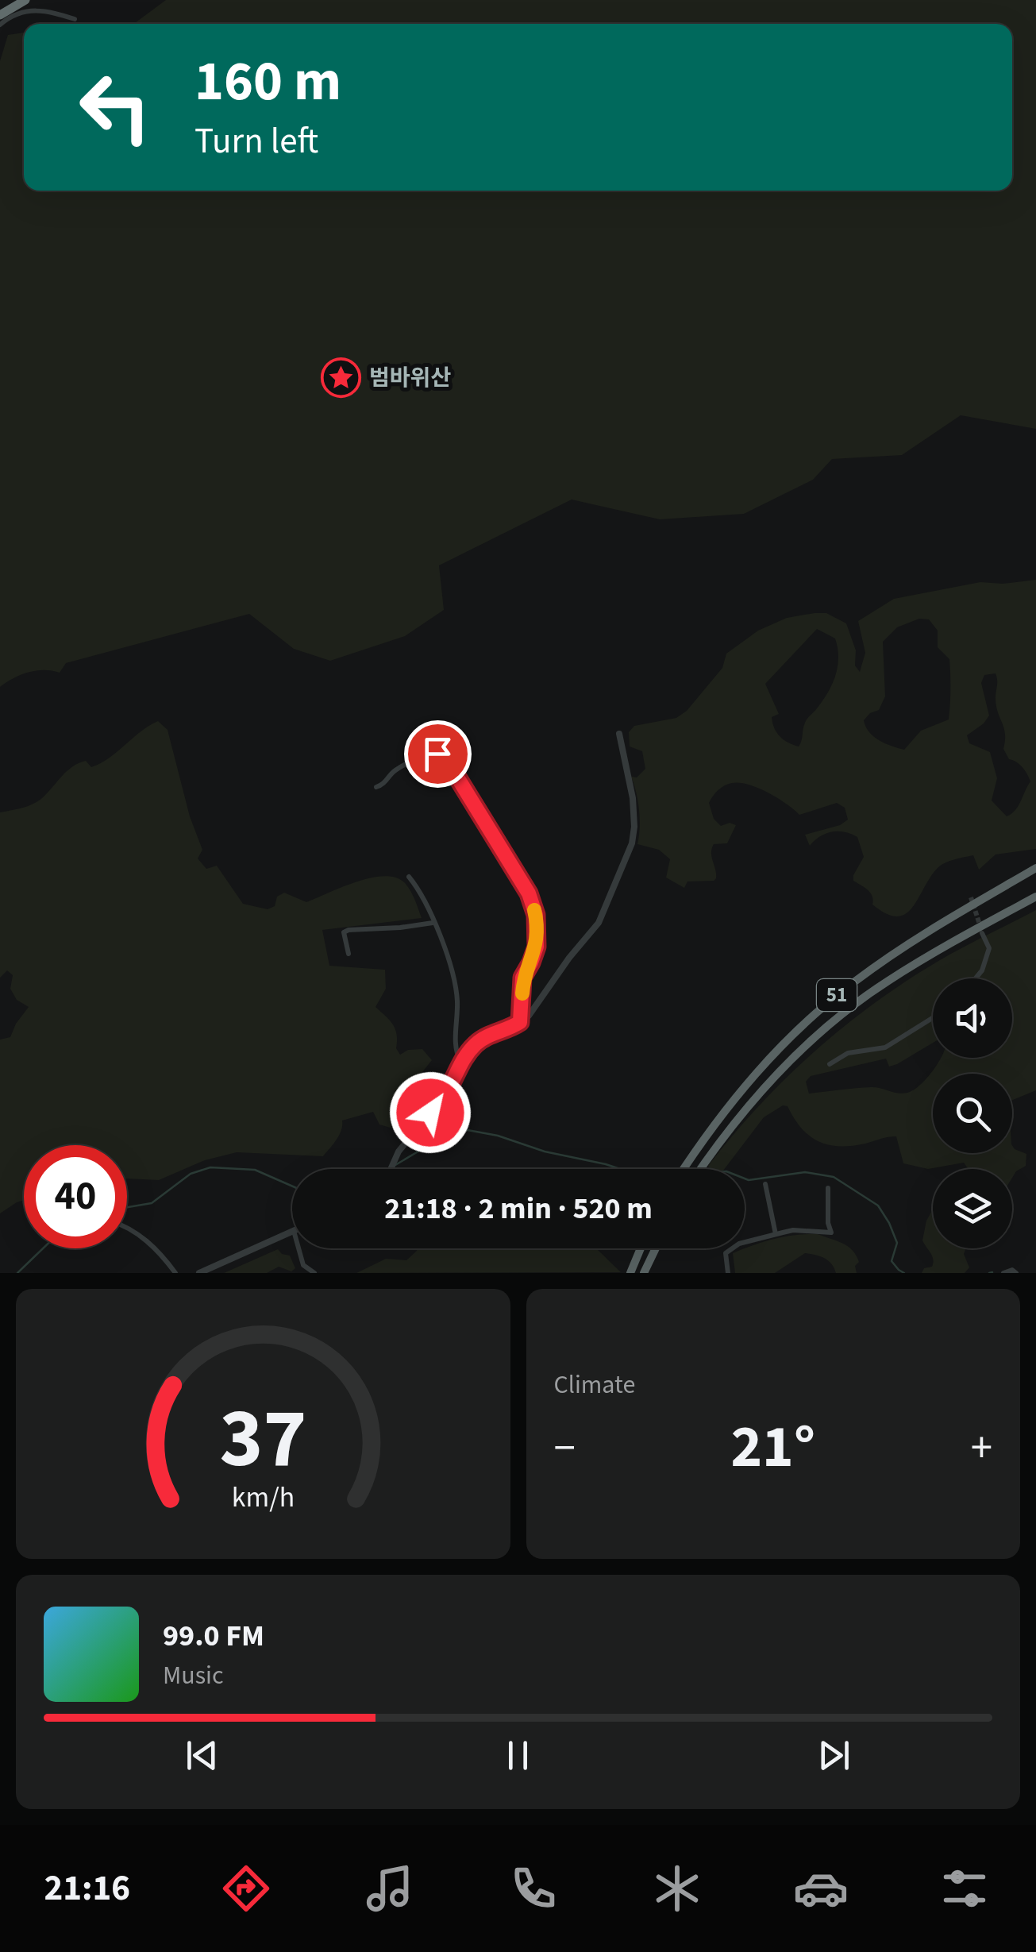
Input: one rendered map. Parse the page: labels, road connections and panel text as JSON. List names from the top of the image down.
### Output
{
  "streets": {
    "highway": ["51"]
  },
  "places": {
    "place": ["범바위산"]
  },
  "page": {
    "turn": ["160 m", "Turn left"],
    "limit": "40",
    "trip": "21:18 · 2 min · 520 m",
    "tile": "Climate",
    "heat": ["−", "21°", "+"],
    "song": ["99.0 FM", "Music"],
    "tabs": "21:16",
    "gauge": ["37", "km/h"]
  }
}
